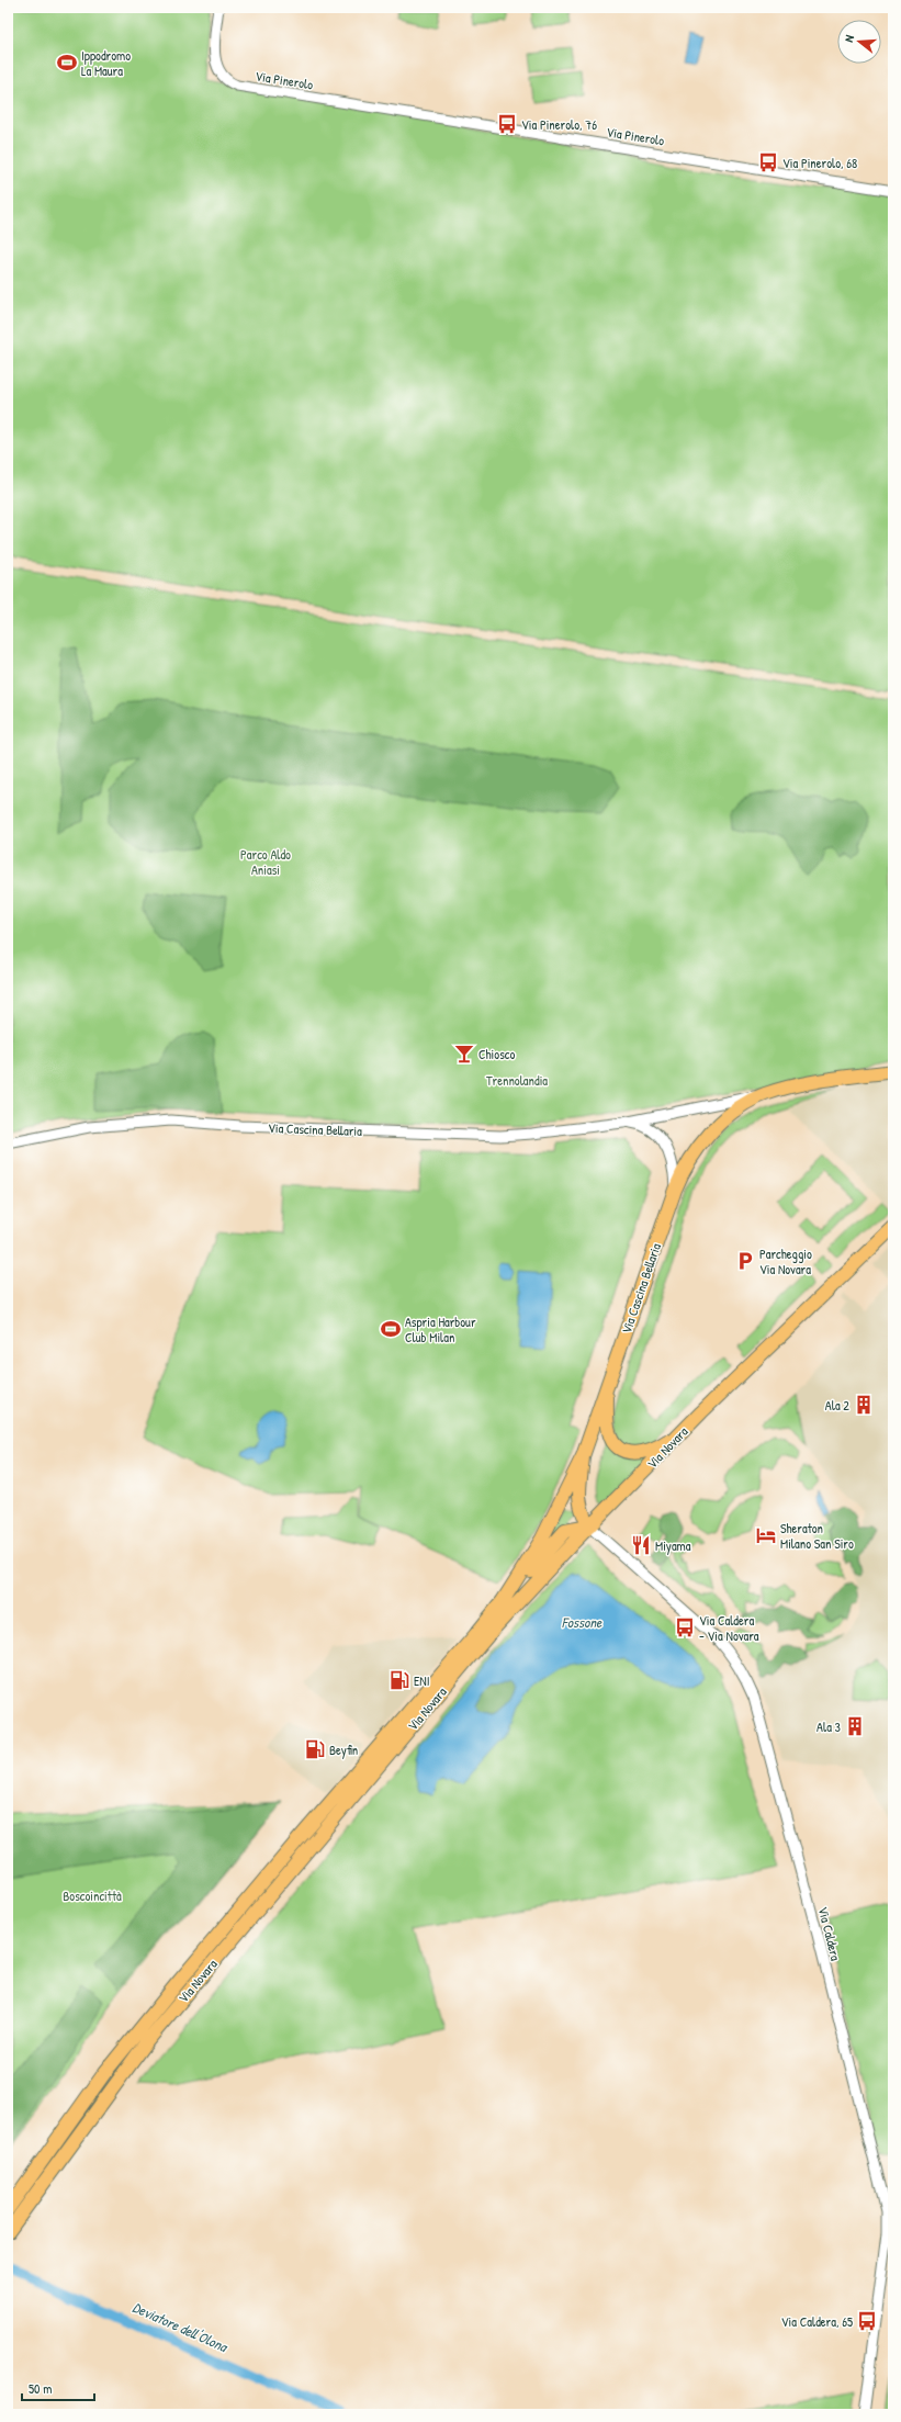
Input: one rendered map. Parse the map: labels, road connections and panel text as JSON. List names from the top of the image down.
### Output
{
  "streets": {
    "main road": ["Via Cascina Bellaria", "Via Novara"],
    "street": ["Via Pinerolo", "Via Caldera"]
  },
  "crossings": [
    ["Via Cascina Bellaria", "Via Novara"],
    ["Via Novara", "Via Caldera"]
  ],
  "water": ["Fossone", "Deviatore dell'Olona"],
  "parks": ["Parco Aldo Aniasi", "Trennolandia", "Boscoincittà"],
  "places": {
    "sports": ["Ippodromo La Maura", "Aspria Harbour Club Milan"],
    "bus stop": [
      "Via Pinerolo, 76",
      "Via Pinerolo, 68",
      "Via Caldera - Via Novara",
      "Via Caldera, 65"
    ],
    "bar": ["Chiosco"],
    "parking": ["Parcheggio Via Novara"],
    "building": ["Ala 2", "Ala 3"],
    "hotel": ["Sheraton Milano San Siro"],
    "restaurant": ["Miyama"],
    "fuel station": ["ENI", "Beyfin"]
  },
  "scale_bar": "50 m",
  "north": "left"
}
